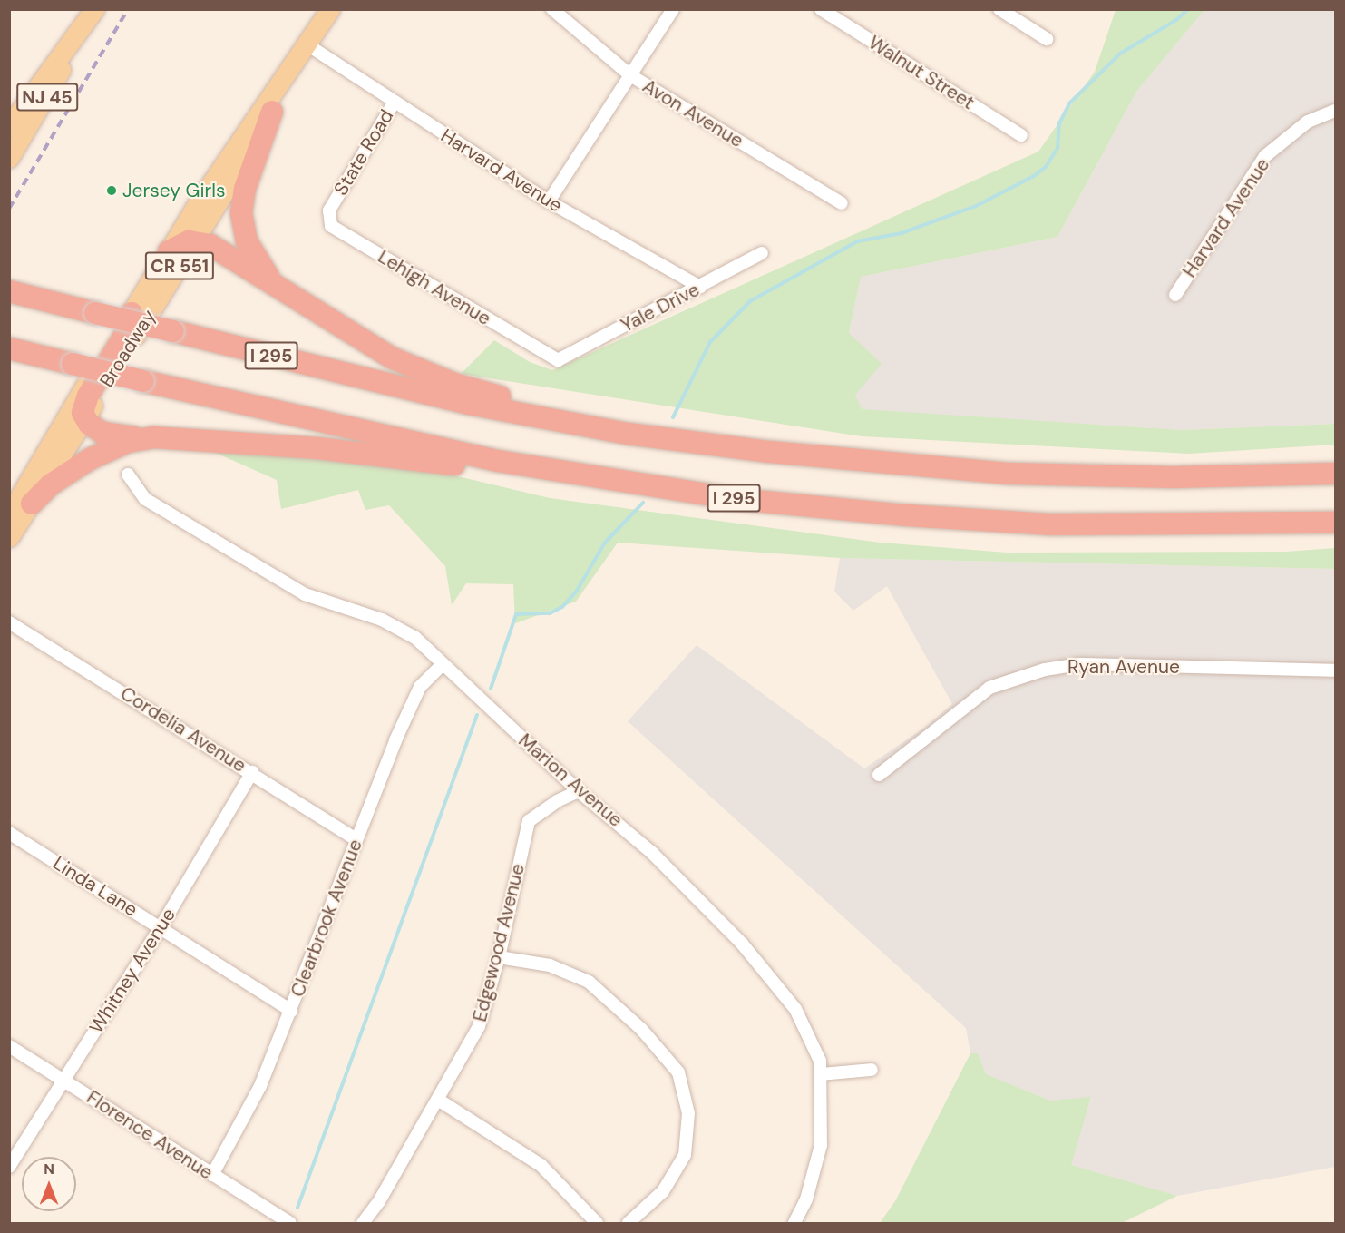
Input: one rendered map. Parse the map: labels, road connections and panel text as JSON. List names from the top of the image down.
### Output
{
  "streets": {
    "highway": ["I 295"],
    "main road": ["NJ 45", "CR 551", "Broadway"],
    "street": [
      "Walnut Street",
      "Avon Avenue",
      "State Road",
      "Harvard Avenue",
      "Lehigh Avenue",
      "Yale Drive",
      "Ryan Avenue",
      "Cordelia Avenue",
      "Marion Avenue",
      "Linda Lane",
      "Clearbrook Avenue",
      "Edgewood Avenue",
      "Whitney Avenue",
      "Florence Avenue"
    ]
  },
  "crossings": [
    ["State Road", "Harvard Avenue"],
    ["State Road", "Lehigh Avenue"],
    ["Harvard Avenue", "Yale Drive"],
    ["Harvard Avenue", "Broadway"],
    ["Lehigh Avenue", "Yale Drive"],
    ["Cordelia Avenue", "Clearbrook Avenue"],
    ["Cordelia Avenue", "Whitney Avenue"],
    ["Marion Avenue", "Clearbrook Avenue"],
    ["Marion Avenue", "Edgewood Avenue"],
    ["Linda Lane", "Clearbrook Avenue"],
    ["Linda Lane", "Whitney Avenue"],
    ["Clearbrook Avenue", "Florence Avenue"],
    ["Whitney Avenue", "Florence Avenue"]
  ],
  "places": ["Jersey Girls"],
  "north": "top"
}
